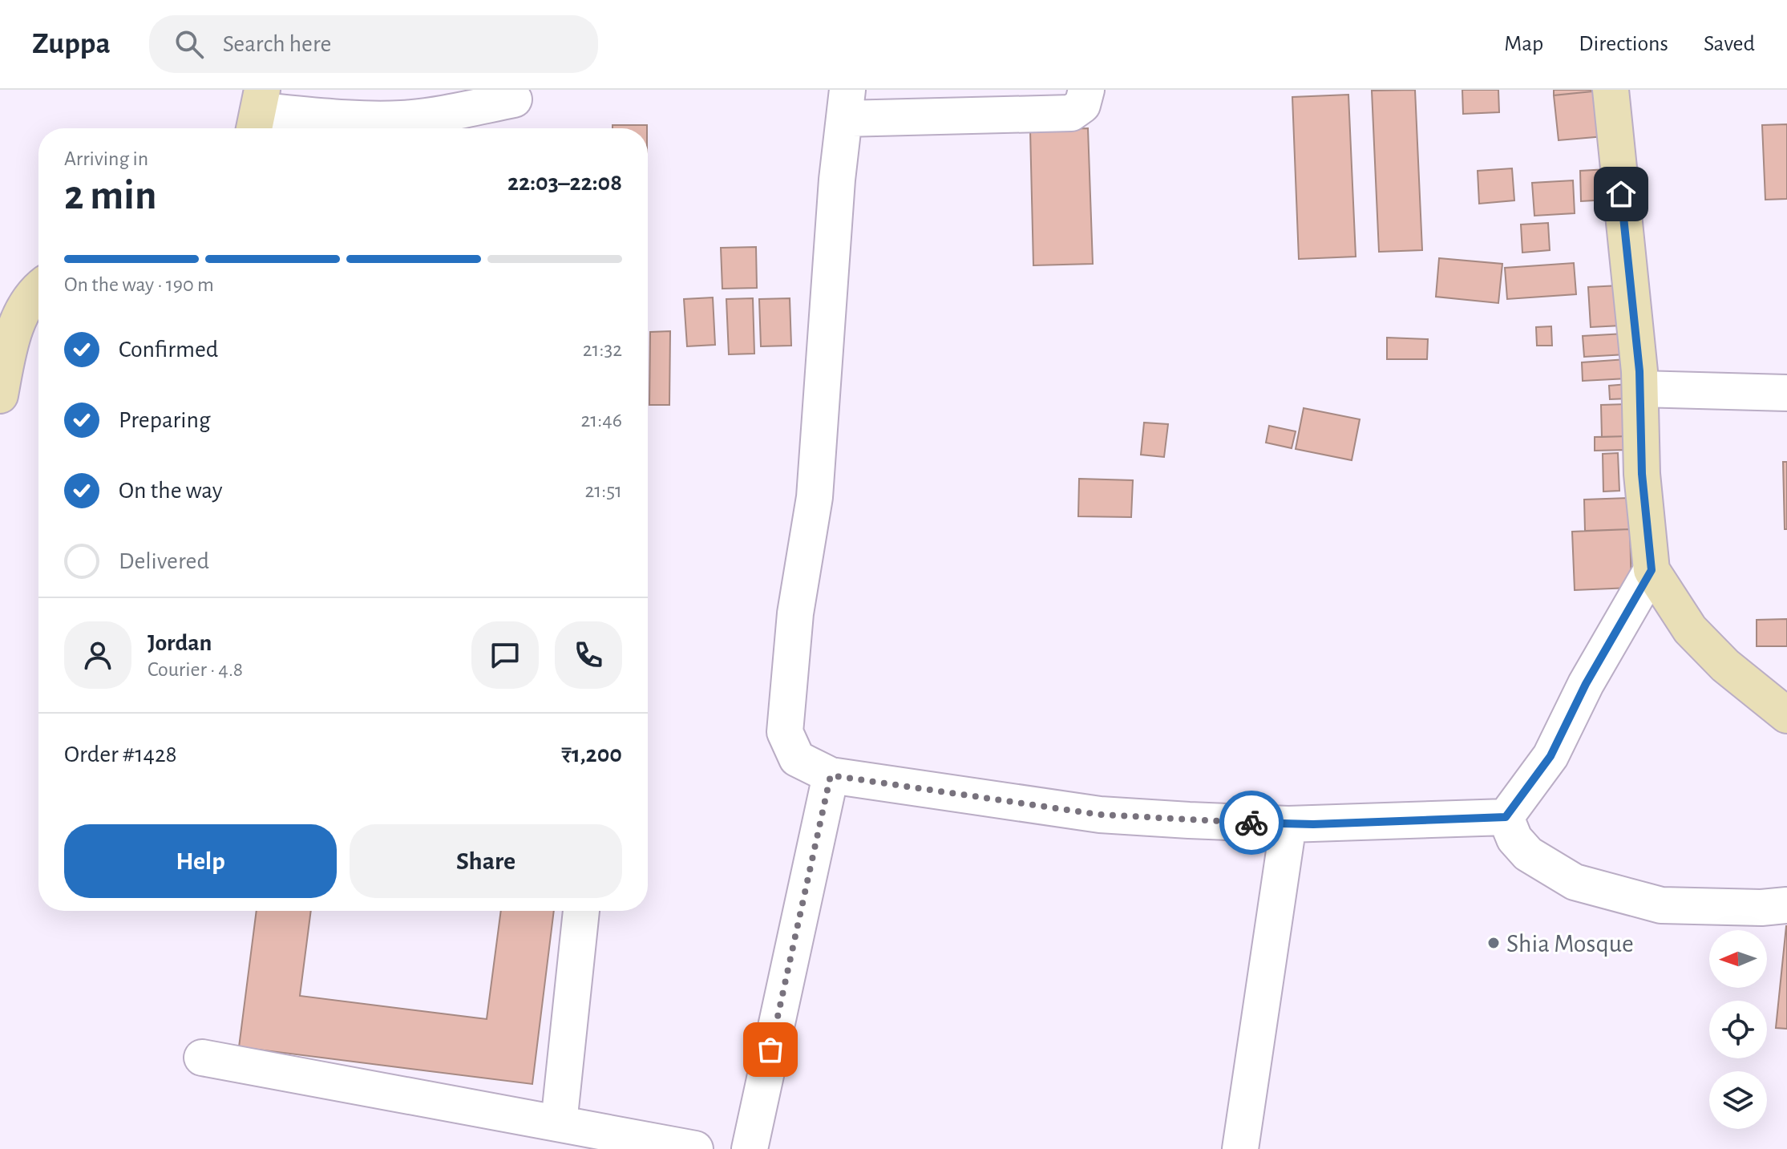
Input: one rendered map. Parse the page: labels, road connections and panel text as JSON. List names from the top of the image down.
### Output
{
  "places": ["Shia Mosque"],
  "north": "left",
  "page": {
    "header": "Zuppa",
    "search": "Search here",
    "nav": ["Map", "Directions", "Saved"],
    "heading": ["2 min", "Arriving in", "22:03–22:08"],
    "panel": [
      "Jordan",
      "Courier · 4.8",
      "Order #1428",
      "₹1,200"
    ],
    "bar": "On the way · 190 m",
    "list": [
      ["Confirmed", "21:32"],
      ["Preparing", "21:46"],
      ["On the way", "21:51"],
      "Delivered"
    ],
    "buttons": ["Help", "Share"]
  }
}
